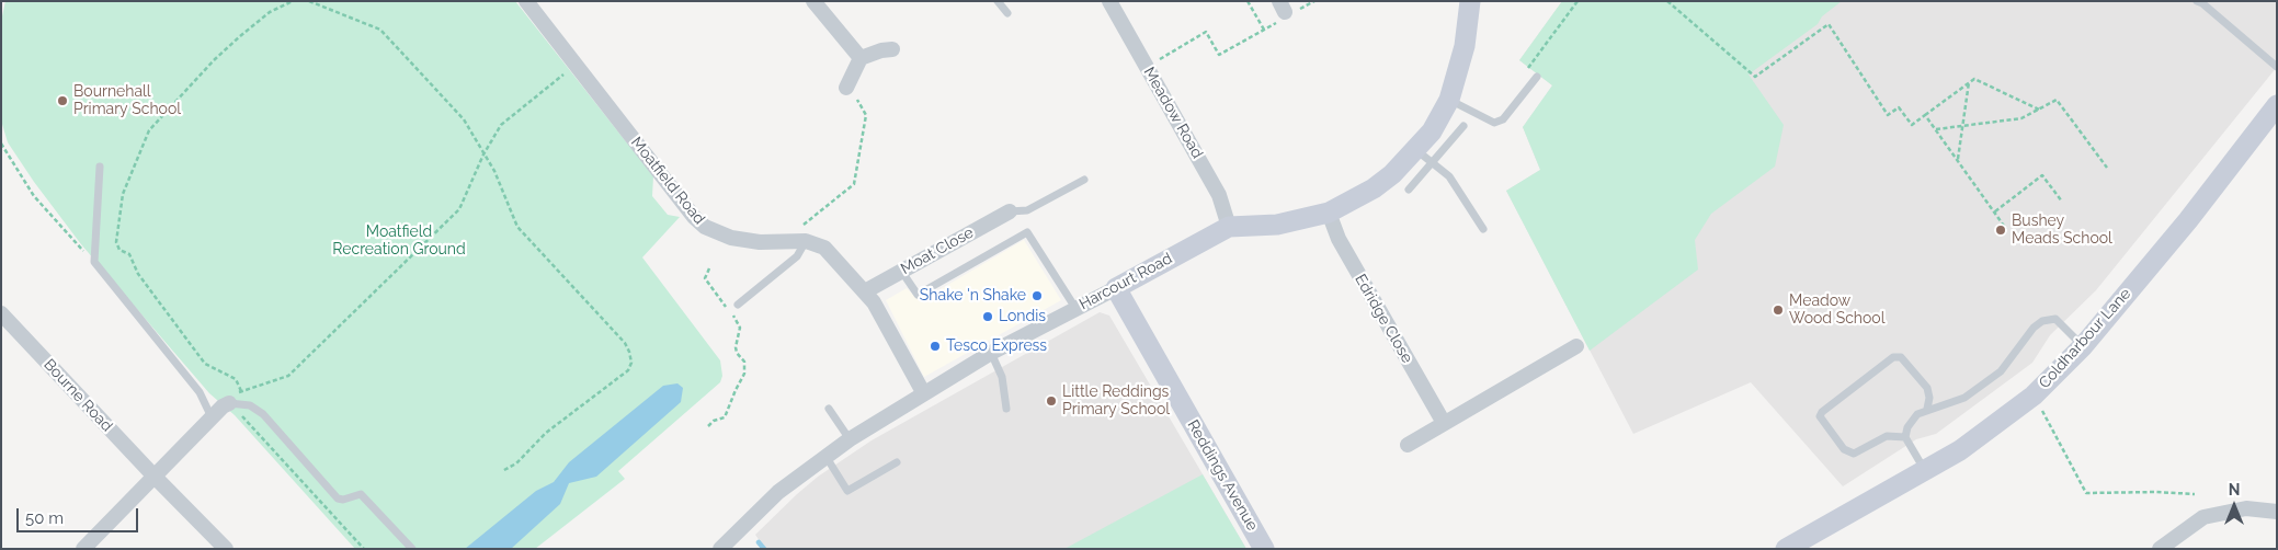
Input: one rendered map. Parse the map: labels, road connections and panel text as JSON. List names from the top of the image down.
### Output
{
  "streets": {
    "street": [
      "Meadow Road",
      "Moatfield Road",
      "Moat Close",
      "Harcourt Road",
      "Edridge Close",
      "Coldharbour Lane",
      "Bourne Road",
      "Reddings Avenue"
    ]
  },
  "crossings": [
    ["Meadow Road", "Harcourt Road"],
    ["Moatfield Road", "Moat Close"],
    ["Moatfield Road", "Harcourt Road"],
    ["Harcourt Road", "Edridge Close"],
    ["Harcourt Road", "Reddings Avenue"]
  ],
  "parks": ["Moatfield Recreation Ground"],
  "places": [
    "Bournehall Primary School",
    "Bushey Meads School",
    "Shake 'n Shake",
    "Meadow Wood School",
    "Londis",
    "Tesco Express",
    "Little Reddings Primary School"
  ],
  "scale_bar": "50 m",
  "north": "top"
}
